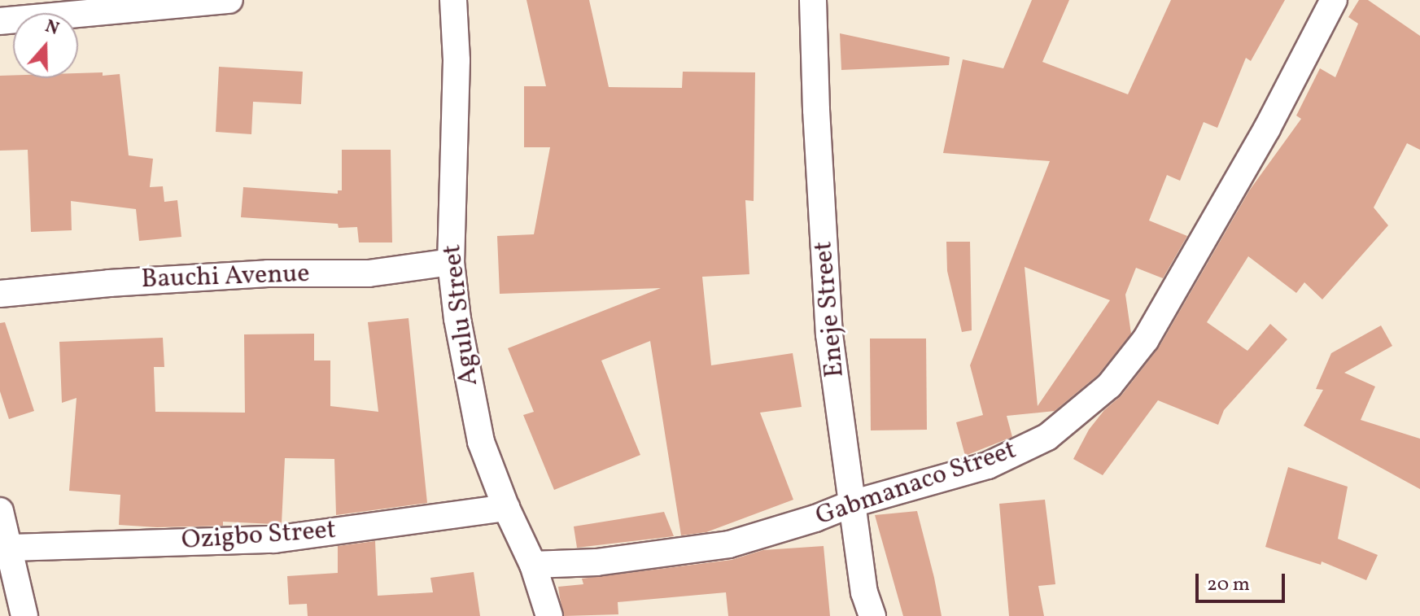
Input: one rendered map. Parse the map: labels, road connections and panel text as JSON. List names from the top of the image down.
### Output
{
  "streets": {
    "street": [
      "Bauchi Avenue",
      "Eneje Street",
      "Agulu Street",
      "Gabmanaco Street",
      "Ozigbo Street"
    ]
  },
  "crossings": [
    ["Bauchi Avenue", "Agulu Street"],
    ["Eneje Street", "Gabmanaco Street"],
    ["Agulu Street", "Gabmanaco Street"],
    ["Agulu Street", "Ozigbo Street"]
  ],
  "scale_bar": "20 m",
  "north": "top"
}
